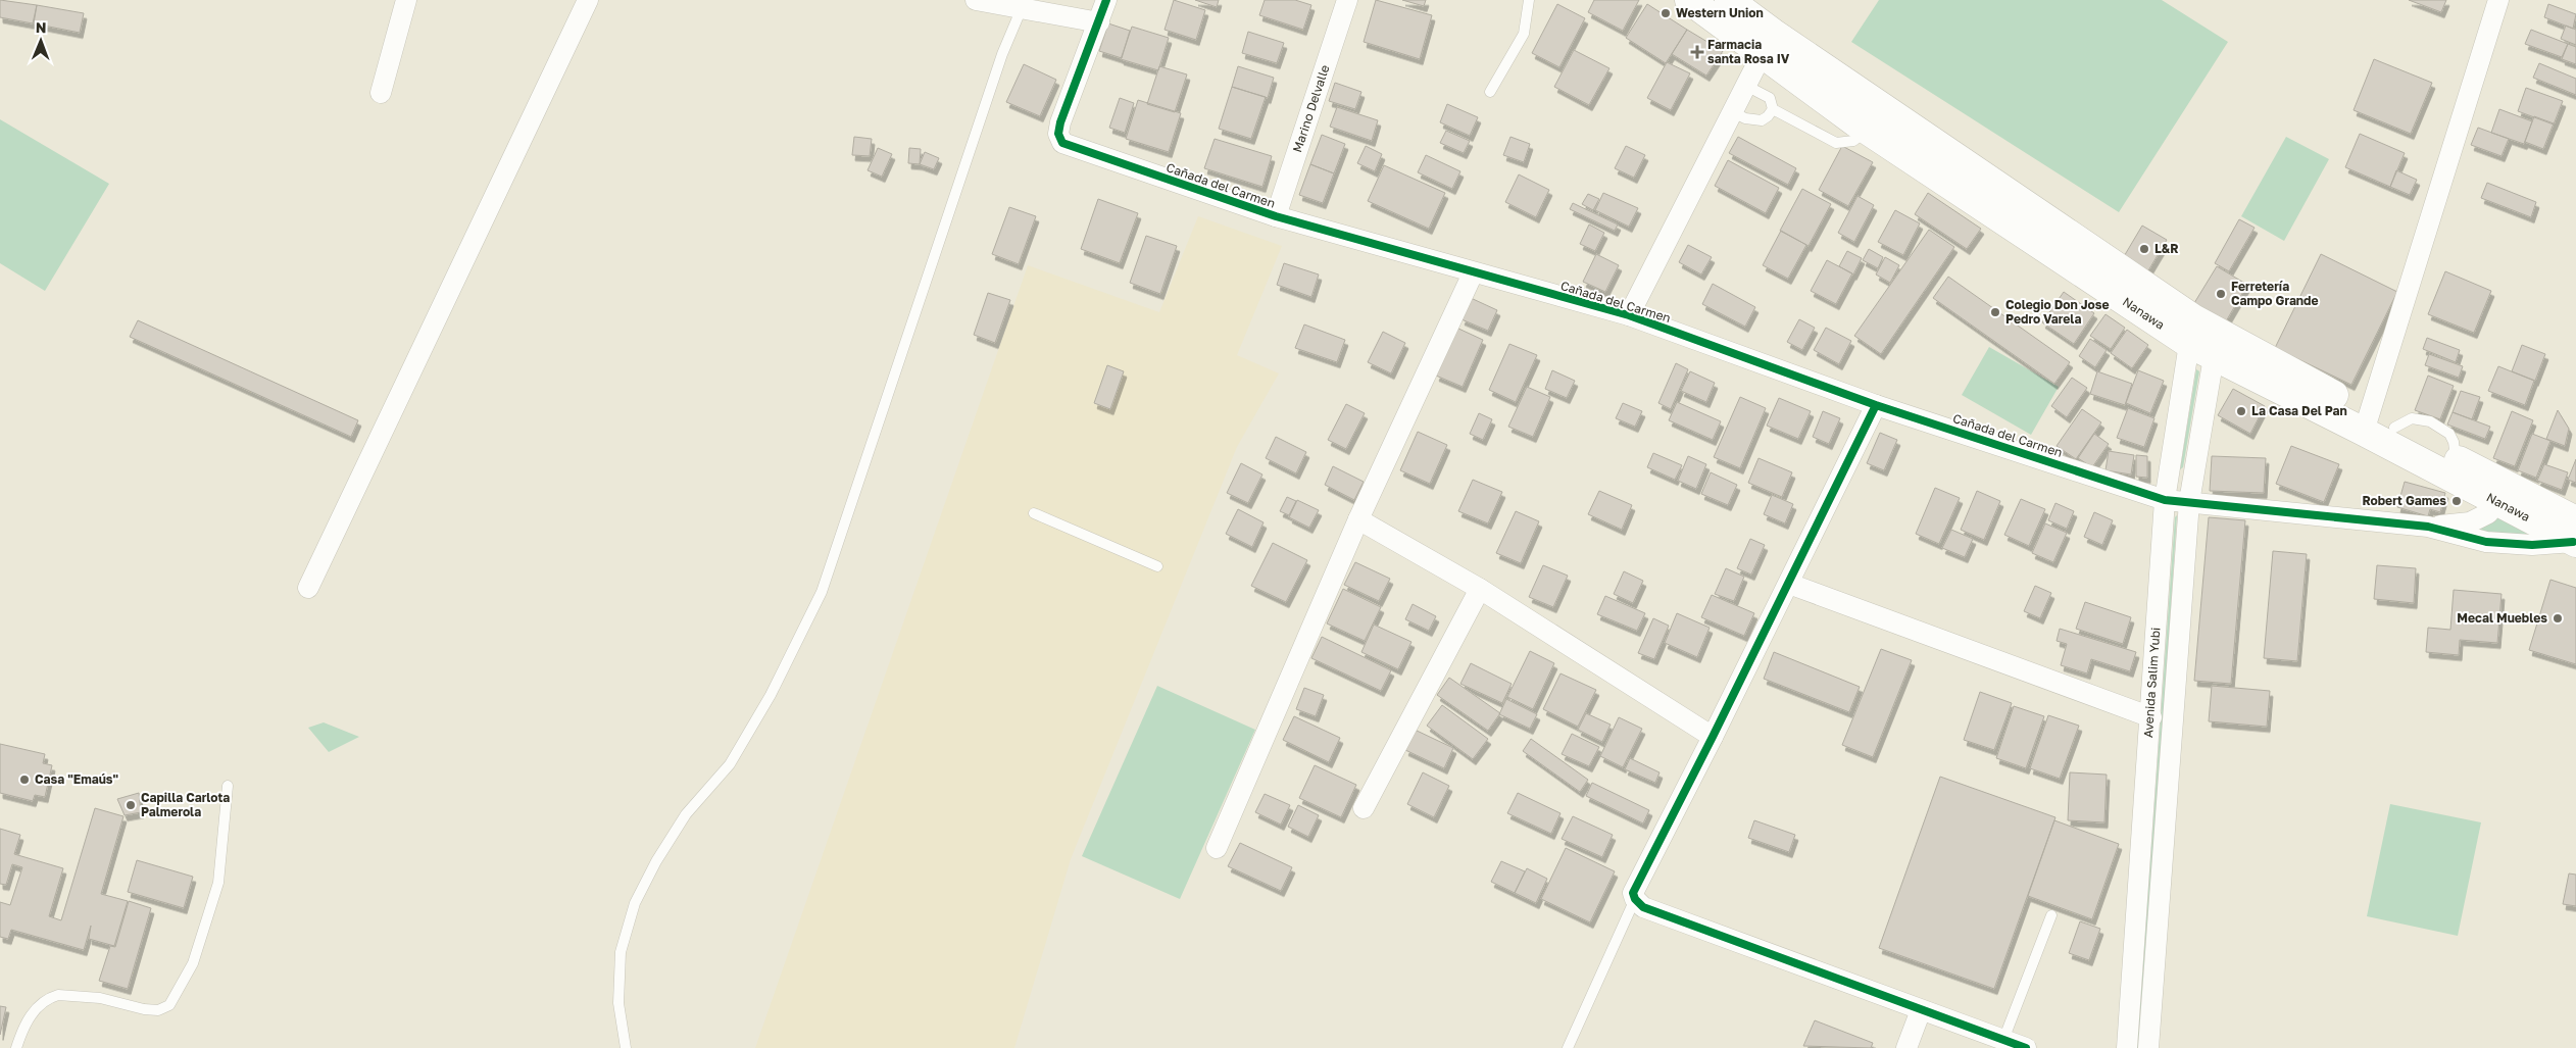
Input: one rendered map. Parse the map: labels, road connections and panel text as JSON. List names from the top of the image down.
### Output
{
  "streets": {
    "main road": ["Nanawa"],
    "street": ["Marino Delvalle", "Cañada del Carmen", "Avenida Salim Yubi"]
  },
  "crossings": [
    ["Marino Delvalle", "Cañada del Carmen"],
    ["Cañada del Carmen", "Avenida Salim Yubi"],
    ["Nanawa", "Avenida Salim Yubi"]
  ],
  "places": {
    "other": [
      "Western Union",
      "L&R",
      "Ferretería Campo Grande",
      "Colegio Don Jose Pedro Varela",
      "La Casa Del Pan",
      "Robert Games",
      "Mecal Muebles",
      "Casa \"Emaús\"",
      "Capilla Carlota Palmerola"
    ],
    "health": ["Farmacia santa Rosa IV"]
  },
  "north": "top"
}
